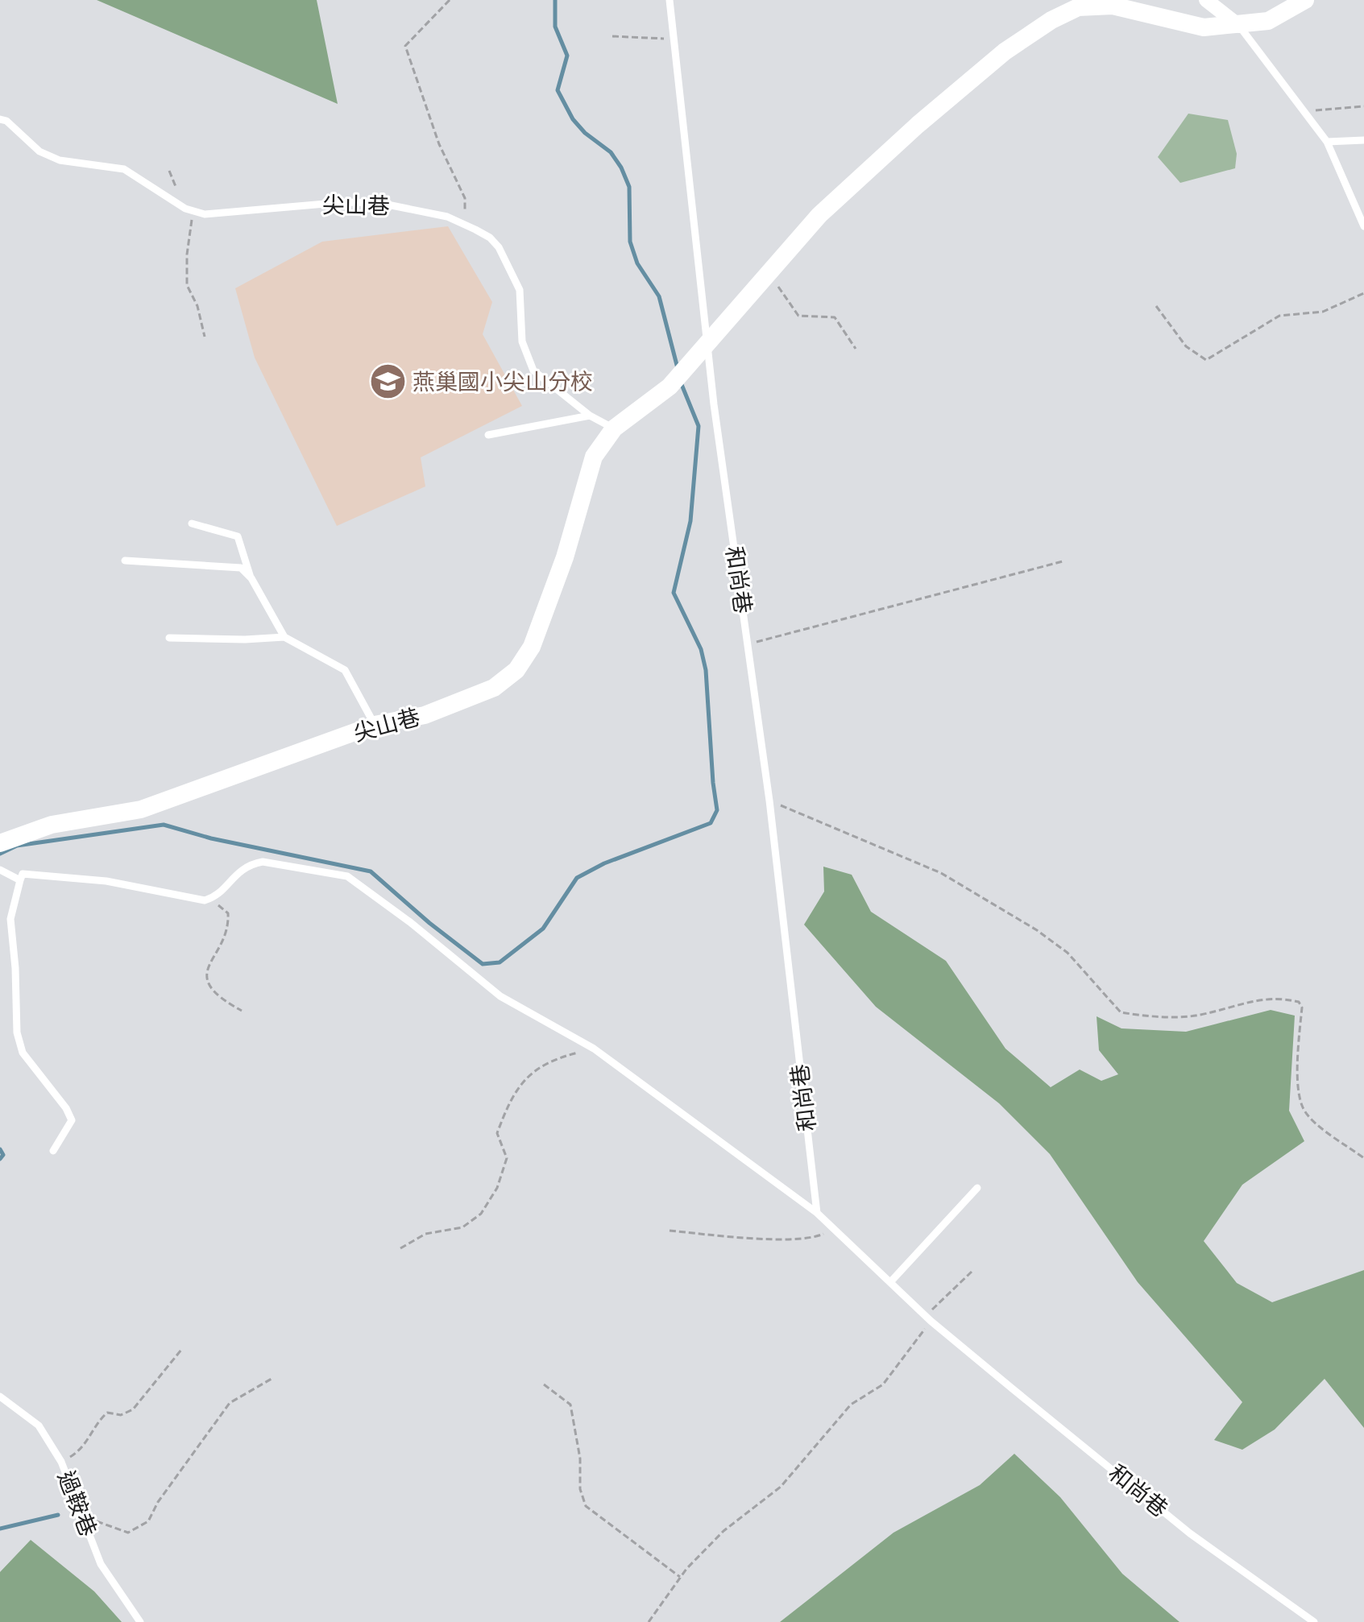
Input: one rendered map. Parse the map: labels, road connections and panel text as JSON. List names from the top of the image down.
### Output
{
  "streets": {
    "street": ["尖山巷"],
    "lane": ["和尚巷", "過鞍巷"]
  },
  "crossings": [
    ["尖山巷", "和尚巷"]
  ],
  "places": {
    "school or university": ["燕巢國小尖山分校"]
  }
}
